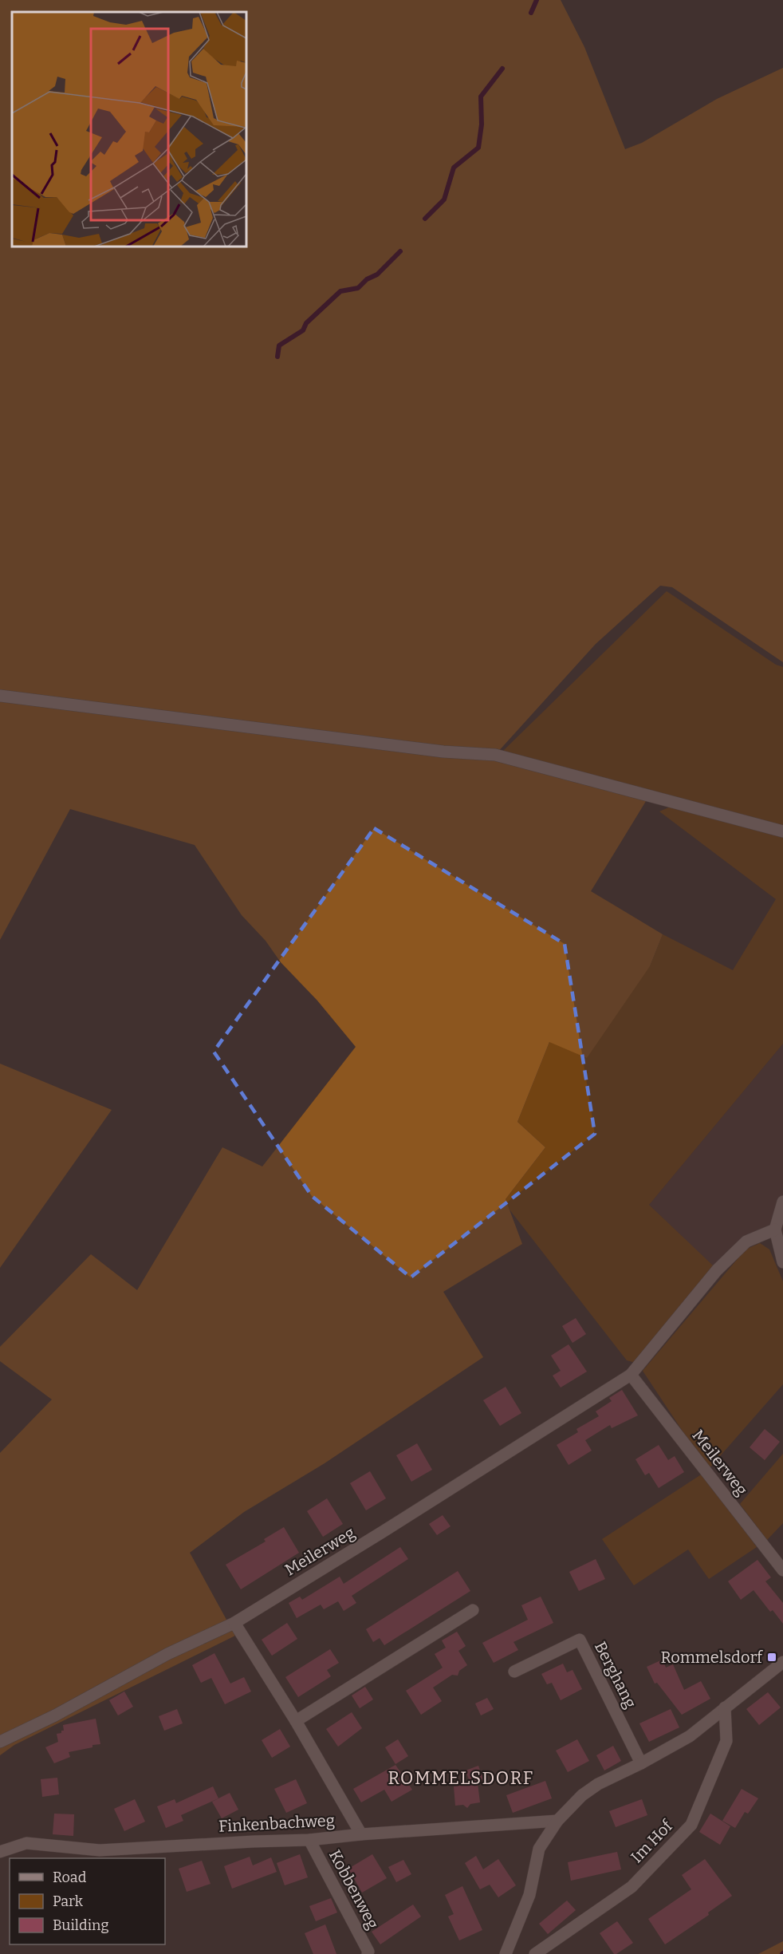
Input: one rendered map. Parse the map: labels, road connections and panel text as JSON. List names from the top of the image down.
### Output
{
  "streets": {
    "street": [
      "Meilerweg",
      "Berghang",
      "Finkenbachweg",
      "Im Hof",
      "Kobbenweg"
    ]
  },
  "crossings": [
    ["Finkenbachweg", "Kobbenweg"]
  ],
  "districts": ["ROMMELSDORF"],
  "places": {
    "transit": ["Rommelsdorf"]
  },
  "legend": ["Road", "Park", "Building"]
}
